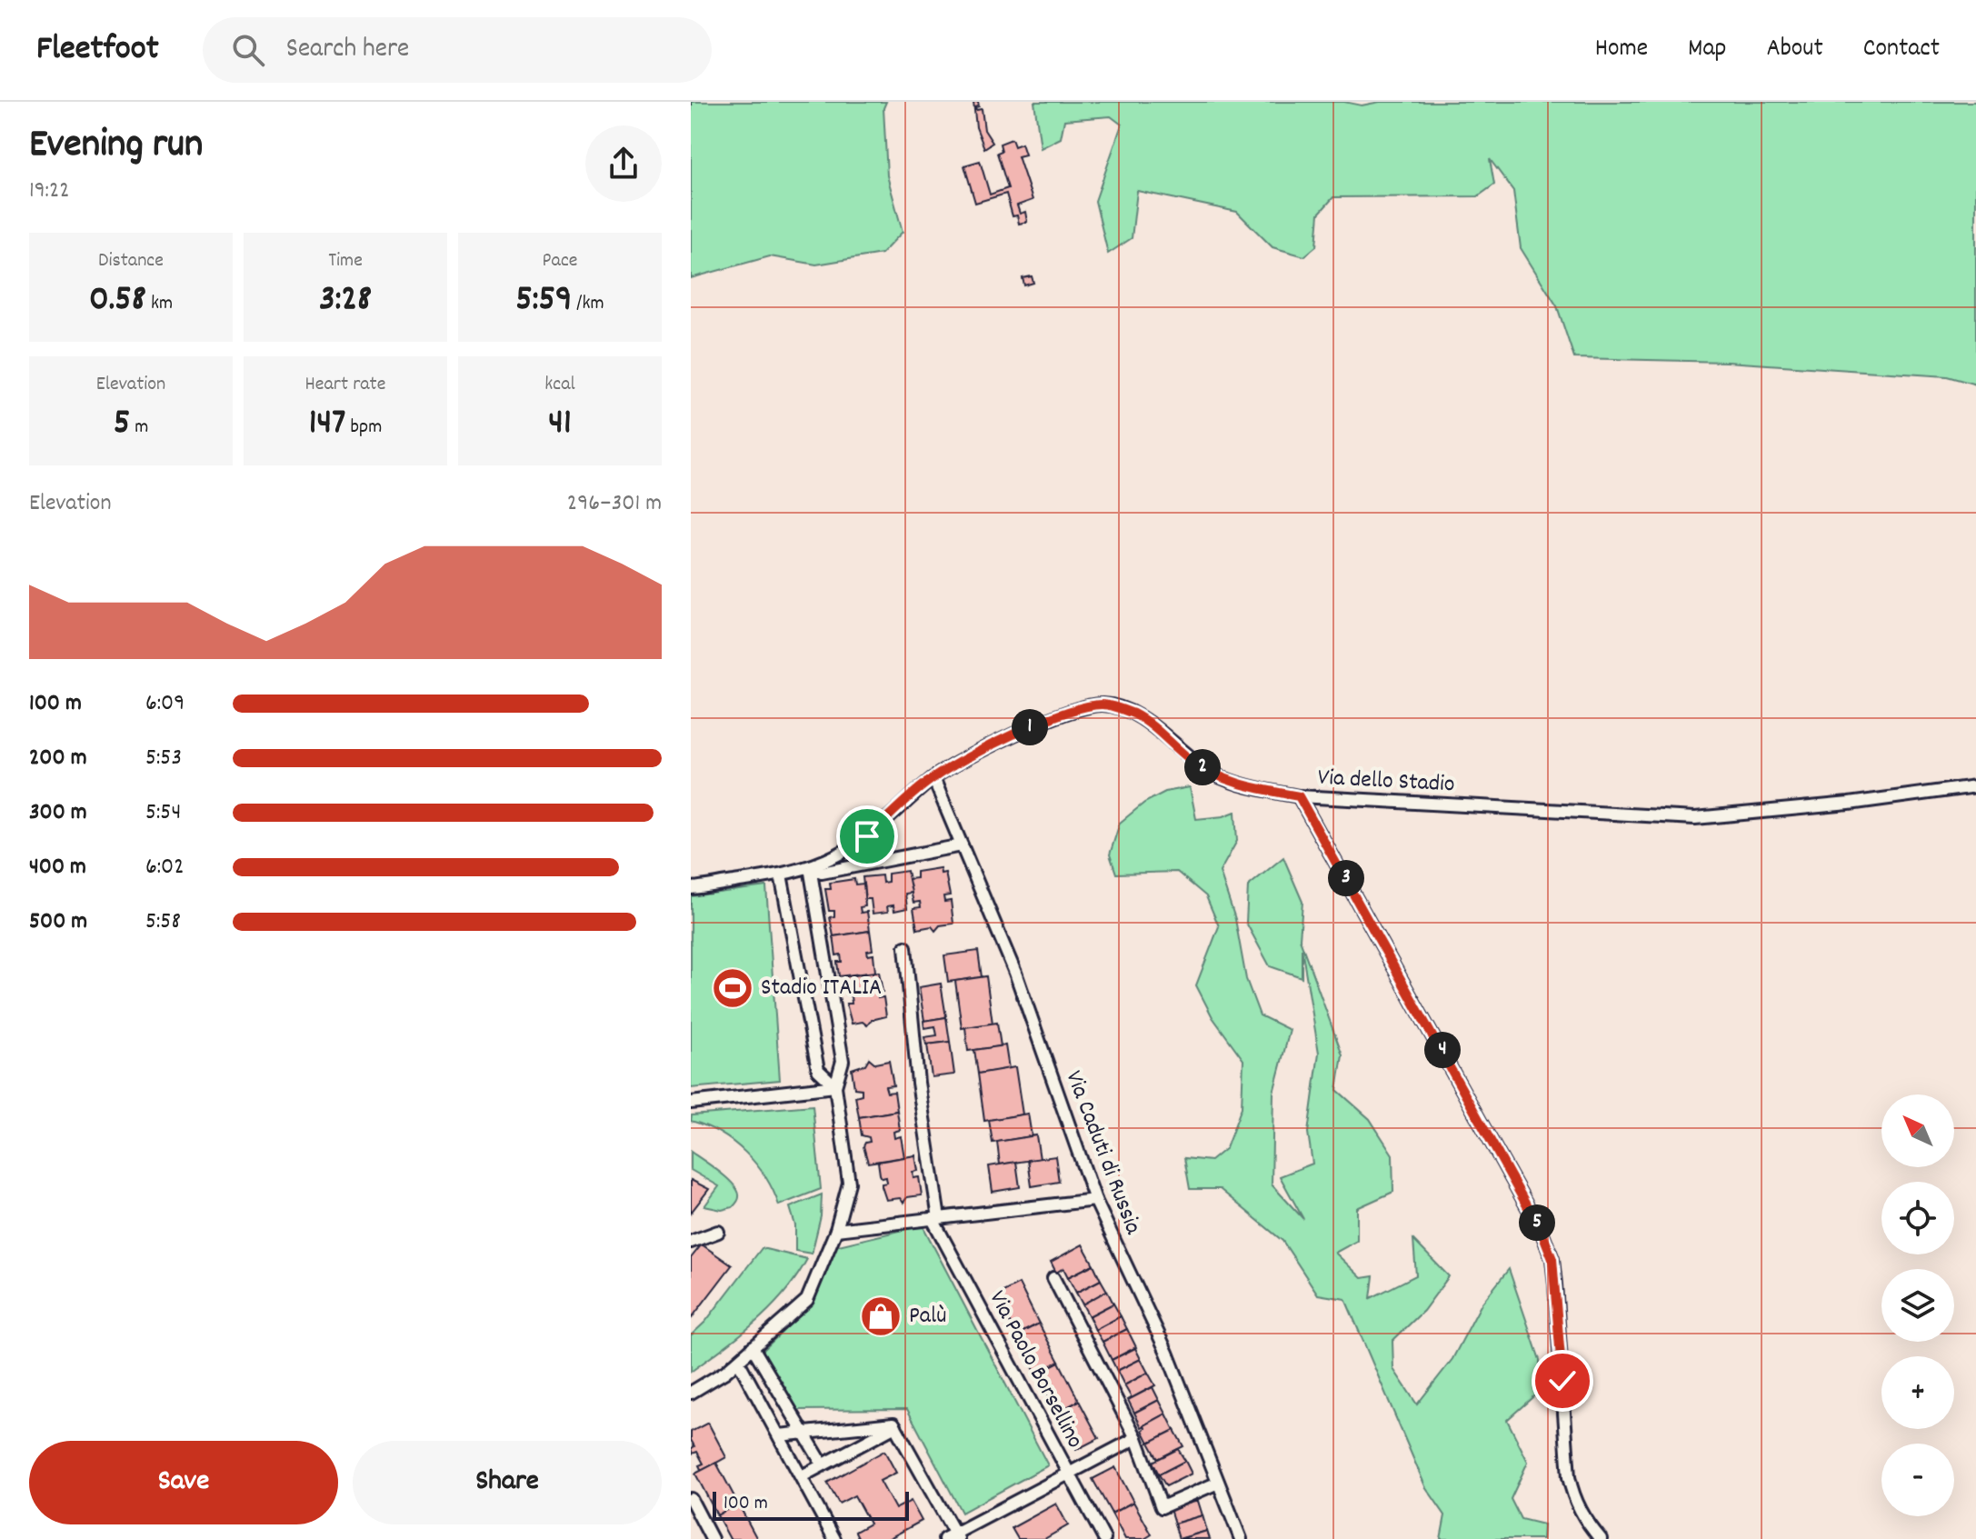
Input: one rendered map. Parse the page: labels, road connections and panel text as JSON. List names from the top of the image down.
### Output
{
  "streets": {
    "street": ["Via dello Stadio", "Via Caduti di Russia", "Via Paolo Borsellino"]
  },
  "crossings": [
    ["Via dello Stadio", "Via Caduti di Russia"]
  ],
  "places": {
    "sports": ["Stadio ITALIA"],
    "shop": ["Palù"]
  },
  "scale_bar": "100 m",
  "north": "top left",
  "page": {
    "header": "Fleetfoot",
    "search": "Search here",
    "nav": [
      "Home",
      "Map",
      "About",
      "Contact"
    ],
    "heading": ["Evening run", "19:22"],
    "stats": [
      ["Distance", "0.58 km"],
      ["Time", "3:28"],
      ["Pace", "5:59 /km"],
      ["Elevation", "5 m"],
      ["Heart rate", "147 bpm"],
      ["kcal", "41"]
    ],
    "chart": ["Elevation", "296–301 m"],
    "list": [
      {
        "name": "100 m",
        "note": "6:09"
      },
      {
        "name": "200 m",
        "note": "5:53"
      },
      {
        "name": "300 m",
        "note": "5:54"
      },
      {
        "name": "400 m",
        "note": "6:02"
      },
      {
        "name": "500 m",
        "note": "5:58"
      }
    ],
    "pins": [
      "1",
      "2",
      "3",
      "4",
      "5"
    ],
    "map_buttons": ["+", "−"],
    "buttons": ["Save", "Share"],
    "scale": "100 m"
  }
}
